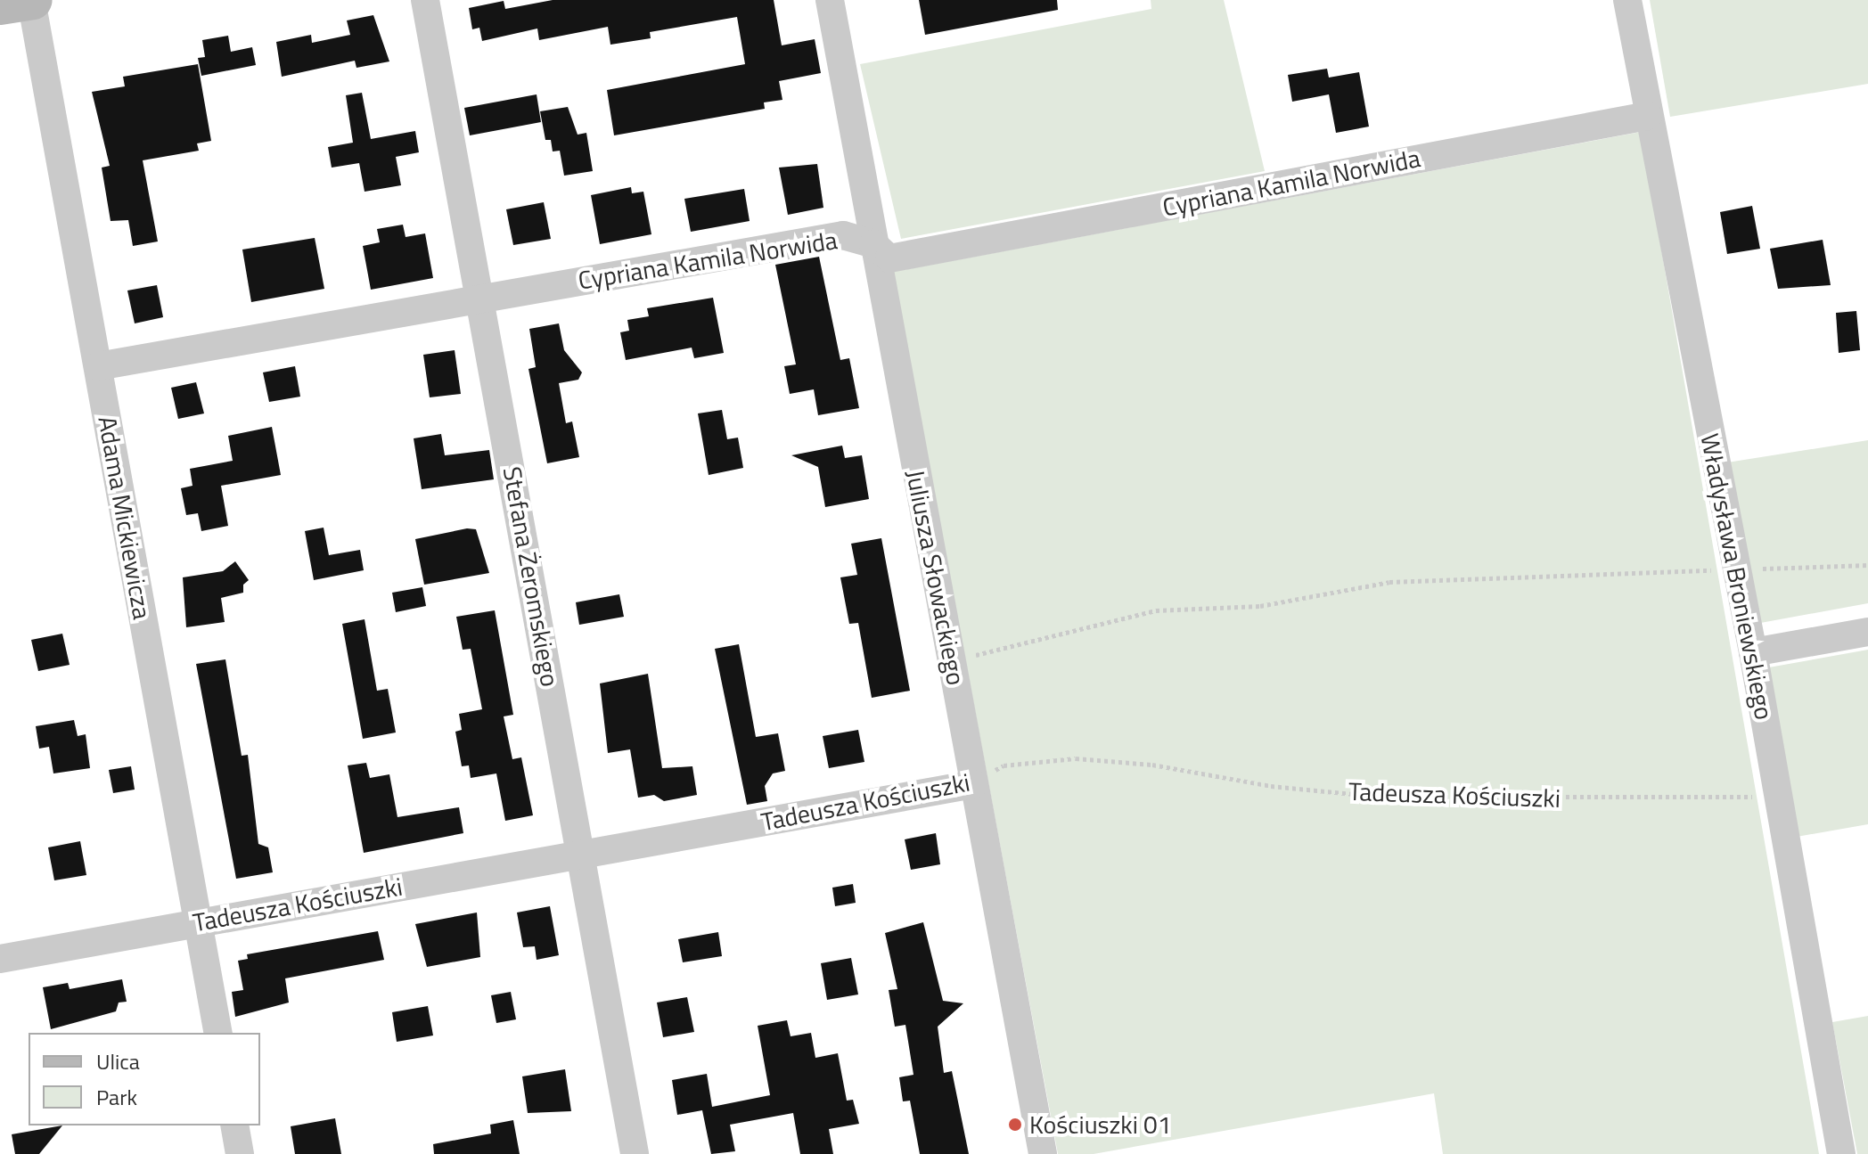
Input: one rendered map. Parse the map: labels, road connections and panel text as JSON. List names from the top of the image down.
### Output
{
  "streets": {
    "street": [
      "Cypriana Kamila Norwida",
      "Adama Mickiewicza",
      "Stefana Żeromskiego",
      "Władysława Broniewskiego",
      "Juliusza Słowackiego",
      "Tadeusza Kościuszki"
    ]
  },
  "crossings": [
    ["Cypriana Kamila Norwida", "Adama Mickiewicza"],
    ["Cypriana Kamila Norwida", "Stefana Żeromskiego"],
    ["Cypriana Kamila Norwida", "Władysława Broniewskiego"],
    ["Cypriana Kamila Norwida", "Juliusza Słowackiego"],
    ["Adama Mickiewicza", "Tadeusza Kościuszki"],
    ["Stefana Żeromskiego", "Tadeusza Kościuszki"],
    ["Władysława Broniewskiego", "Tadeusza Kościuszki"],
    ["Juliusza Słowackiego", "Tadeusza Kościuszki"]
  ],
  "places": ["Kościuszki 01"],
  "legend": ["Ulica", "Park"]
}
